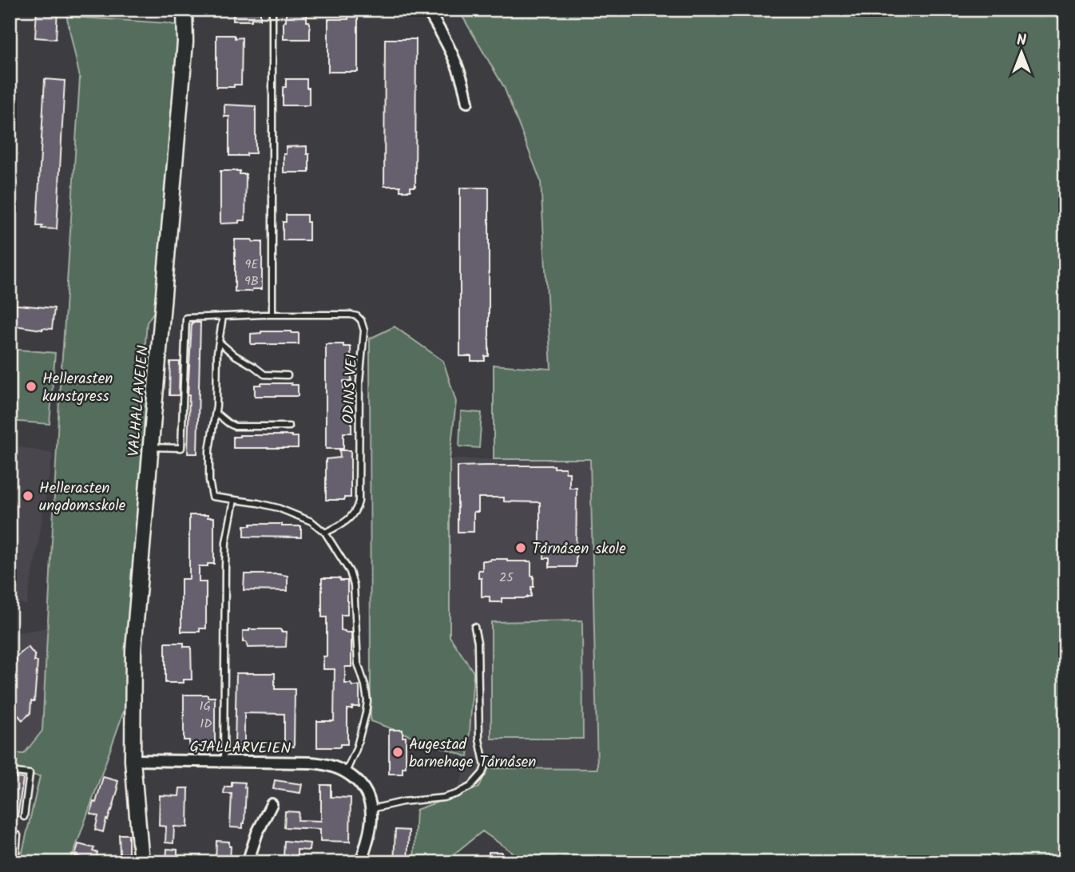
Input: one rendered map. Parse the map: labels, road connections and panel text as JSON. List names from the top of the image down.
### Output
{
  "streets": {
    "street": ["VALHALLAVEIEN", "GJALLARVEIEN"],
    "lane": ["ODINS VEI"]
  },
  "crossings": [
    ["ODINS VEI", "VALHALLAVEIEN"],
    ["VALHALLAVEIEN", "GJALLARVEIEN"]
  ],
  "places": [
    "Hellerasten kunstgress",
    "Hellerasten ungdomsskole",
    "Tårnåsen skole",
    "Augestad barnehage Tårnåsen"
  ],
  "house_numbers": [
    "9E",
    "9B",
    "25",
    "1G",
    "1D"
  ],
  "north": "top"
}
